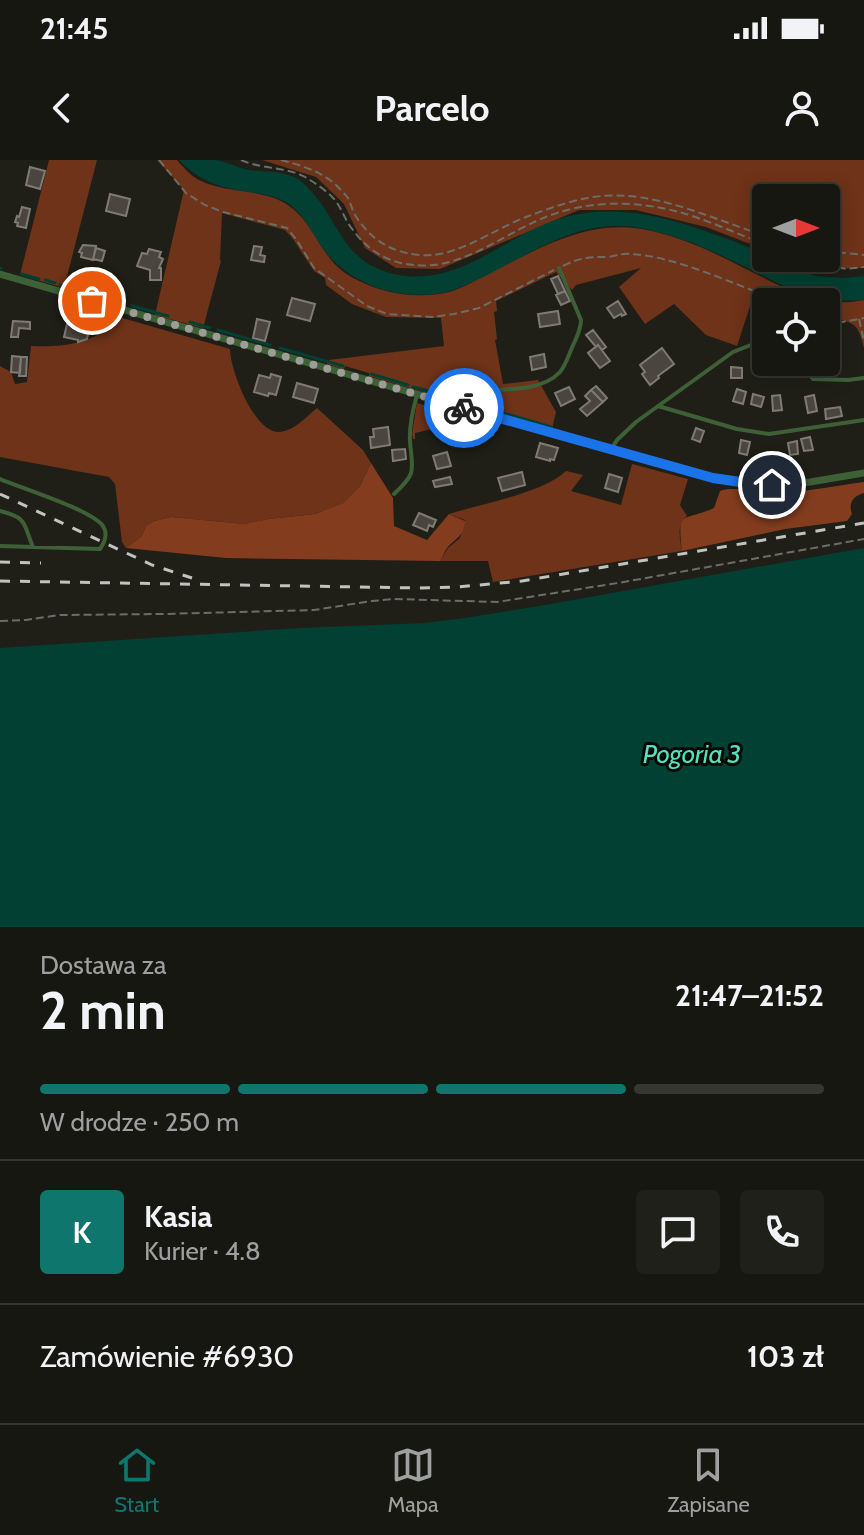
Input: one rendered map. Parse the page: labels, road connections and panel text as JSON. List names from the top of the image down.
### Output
{
  "water": ["Pogoria 3"],
  "north": "right",
  "page": {
    "status": "21:45",
    "header": "Parcelo",
    "heading": ["2 min", "Dostawa za", "21:47–21:52"],
    "panel": [
      "Kasia",
      "Kurier · 4.8",
      "Zamówienie #6930",
      "103 zł"
    ],
    "bar": "W drodze · 250 m",
    "round": "K",
    "tabs": ["Start", "Mapa", "Zapisane"]
  }
}
